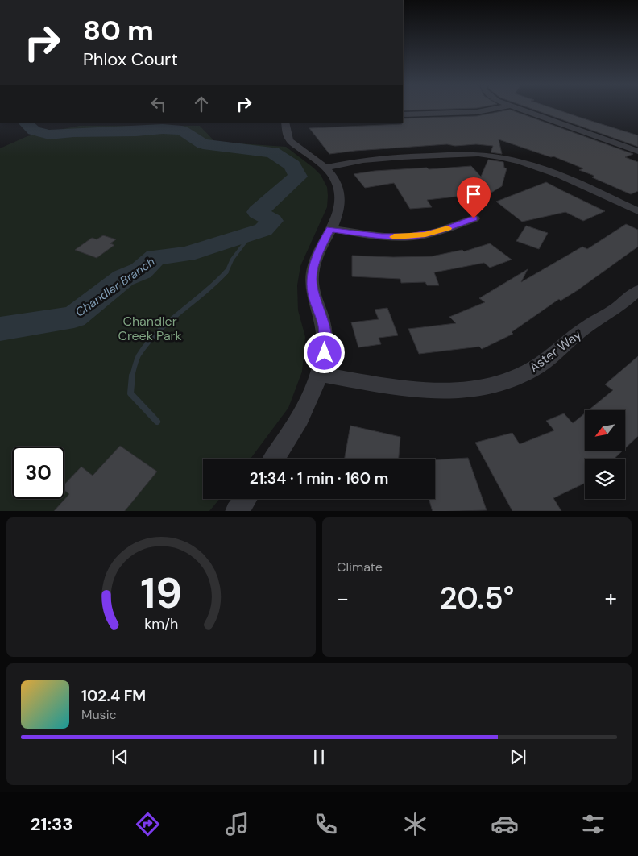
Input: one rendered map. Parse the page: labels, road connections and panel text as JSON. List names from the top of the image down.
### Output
{
  "streets": {
    "street": ["Aster Way"]
  },
  "water": ["Chandler Branch"],
  "parks": ["Chandler Creek Park"],
  "north": "bottom left",
  "page": {
    "turn": ["80 m", "Phlox Court"],
    "limit": "30",
    "trip": "21:34 · 1 min · 160 m",
    "tile": "Climate",
    "heat": ["−", "20.5°", "+"],
    "song": ["102.4 FM", "Music"],
    "tabs": "21:33",
    "gauge": ["19", "km/h"]
  }
}
